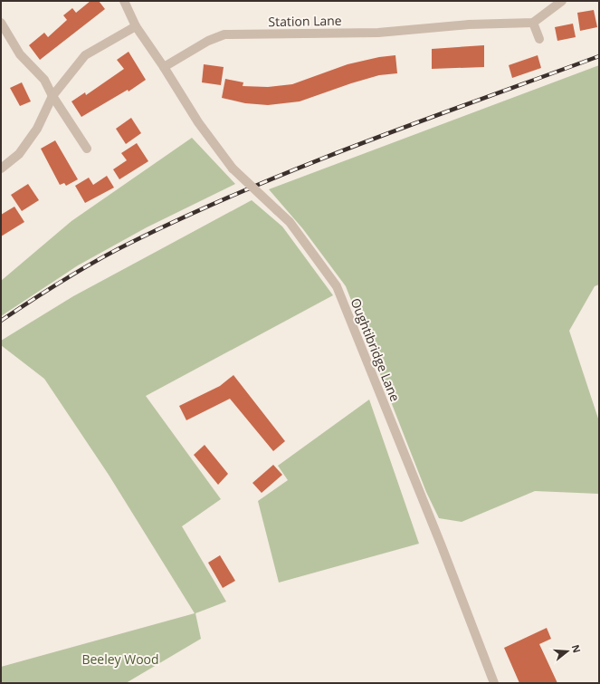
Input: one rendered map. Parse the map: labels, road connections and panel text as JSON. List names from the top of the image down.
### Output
{
  "streets": {
    "street": ["Station Lane", "Oughtibridge Lane"]
  },
  "crossings": [
    ["Station Lane", "Oughtibridge Lane"]
  ],
  "parks": ["Beeley Wood"],
  "north": "right"
}
